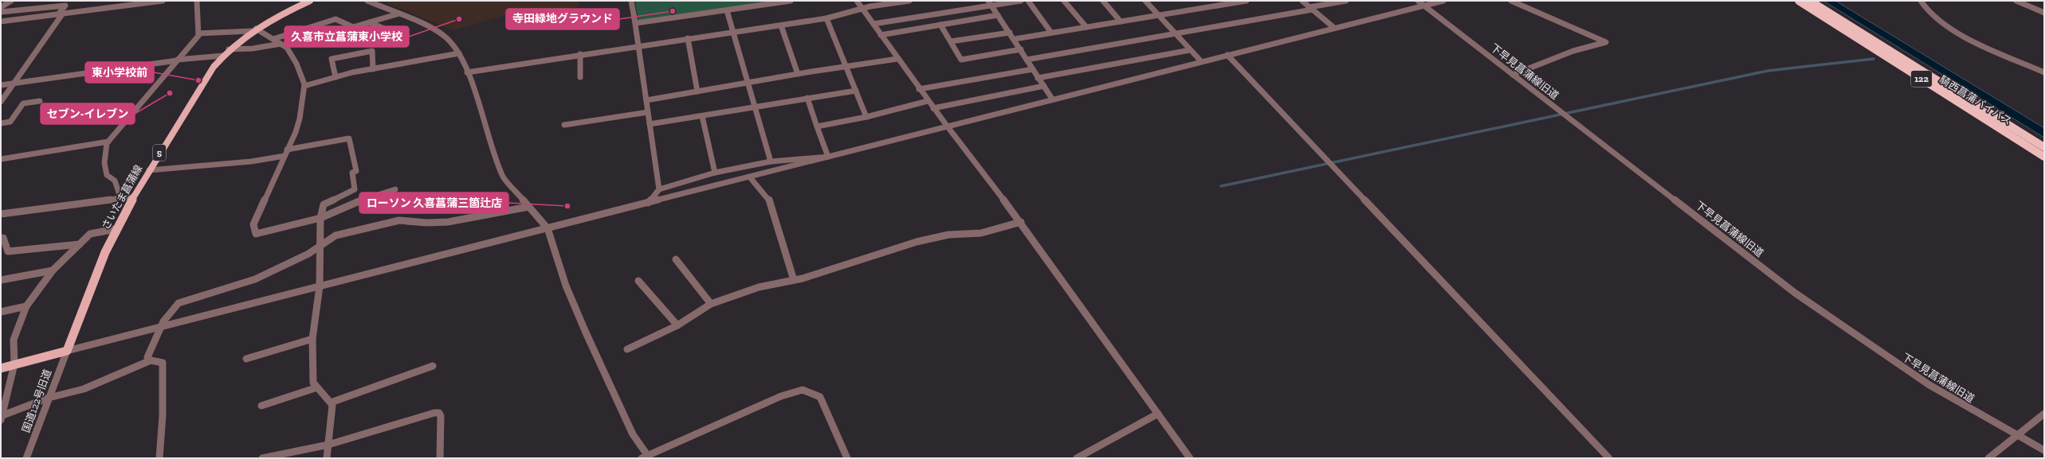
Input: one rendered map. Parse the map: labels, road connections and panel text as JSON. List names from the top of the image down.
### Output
{
  "streets": {
    "highway": ["122", "騎西菖蒲バイパス"],
    "main road": ["5", "さいたま菖蒲線"],
    "street": ["下早見菖蒲線旧道", "国道122号旧道"]
  },
  "crossings": [
    ["さいたま菖蒲線", "国道122号旧道"]
  ],
  "places": [
    "寺田緑地グラウンド",
    "久喜市立菖蒲東小学校",
    "東小学校前",
    "セブン-イレブン",
    "ローソン 久喜菖蒲三箇辻店"
  ]
}
